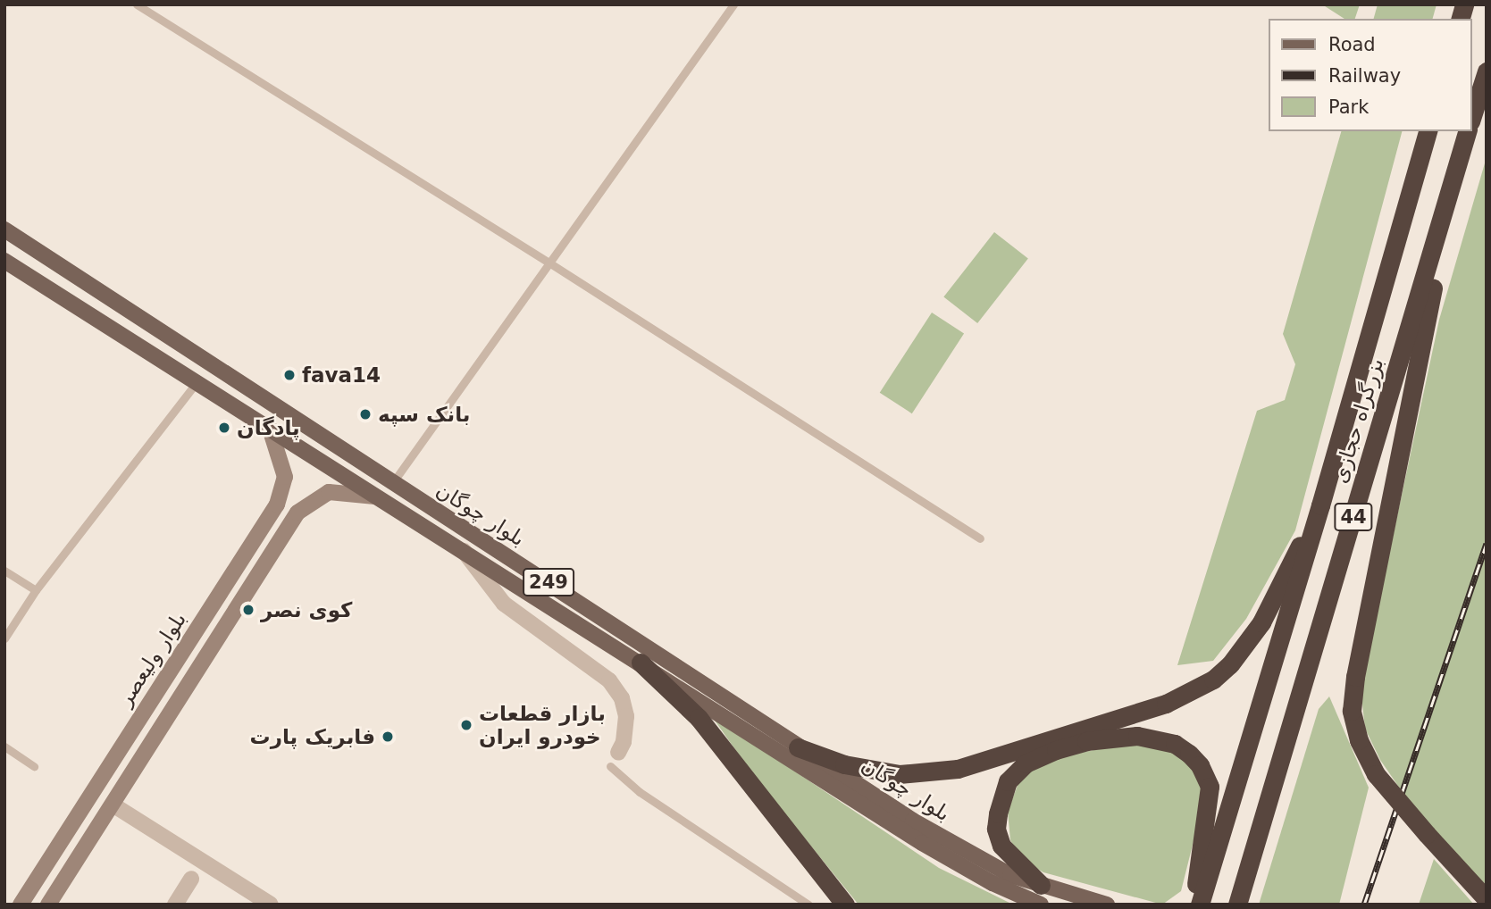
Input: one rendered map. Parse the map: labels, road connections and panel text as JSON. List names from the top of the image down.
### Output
{
  "streets": {
    "highway": ["بزرگراه حجازی", "44"],
    "main road": ["بلوار چوگان", "249", "بلوار ولیعصر"]
  },
  "crossings": [
    ["بلوار چوگان", "بلوار ولیعصر"]
  ],
  "places": [
    "fava14",
    "بانک سپه",
    "پادگان",
    "کوی نصر",
    "بازار قطعات خودرو ایران",
    "فابریک پارت"
  ],
  "legend": ["Road", "Railway", "Park"]
}
